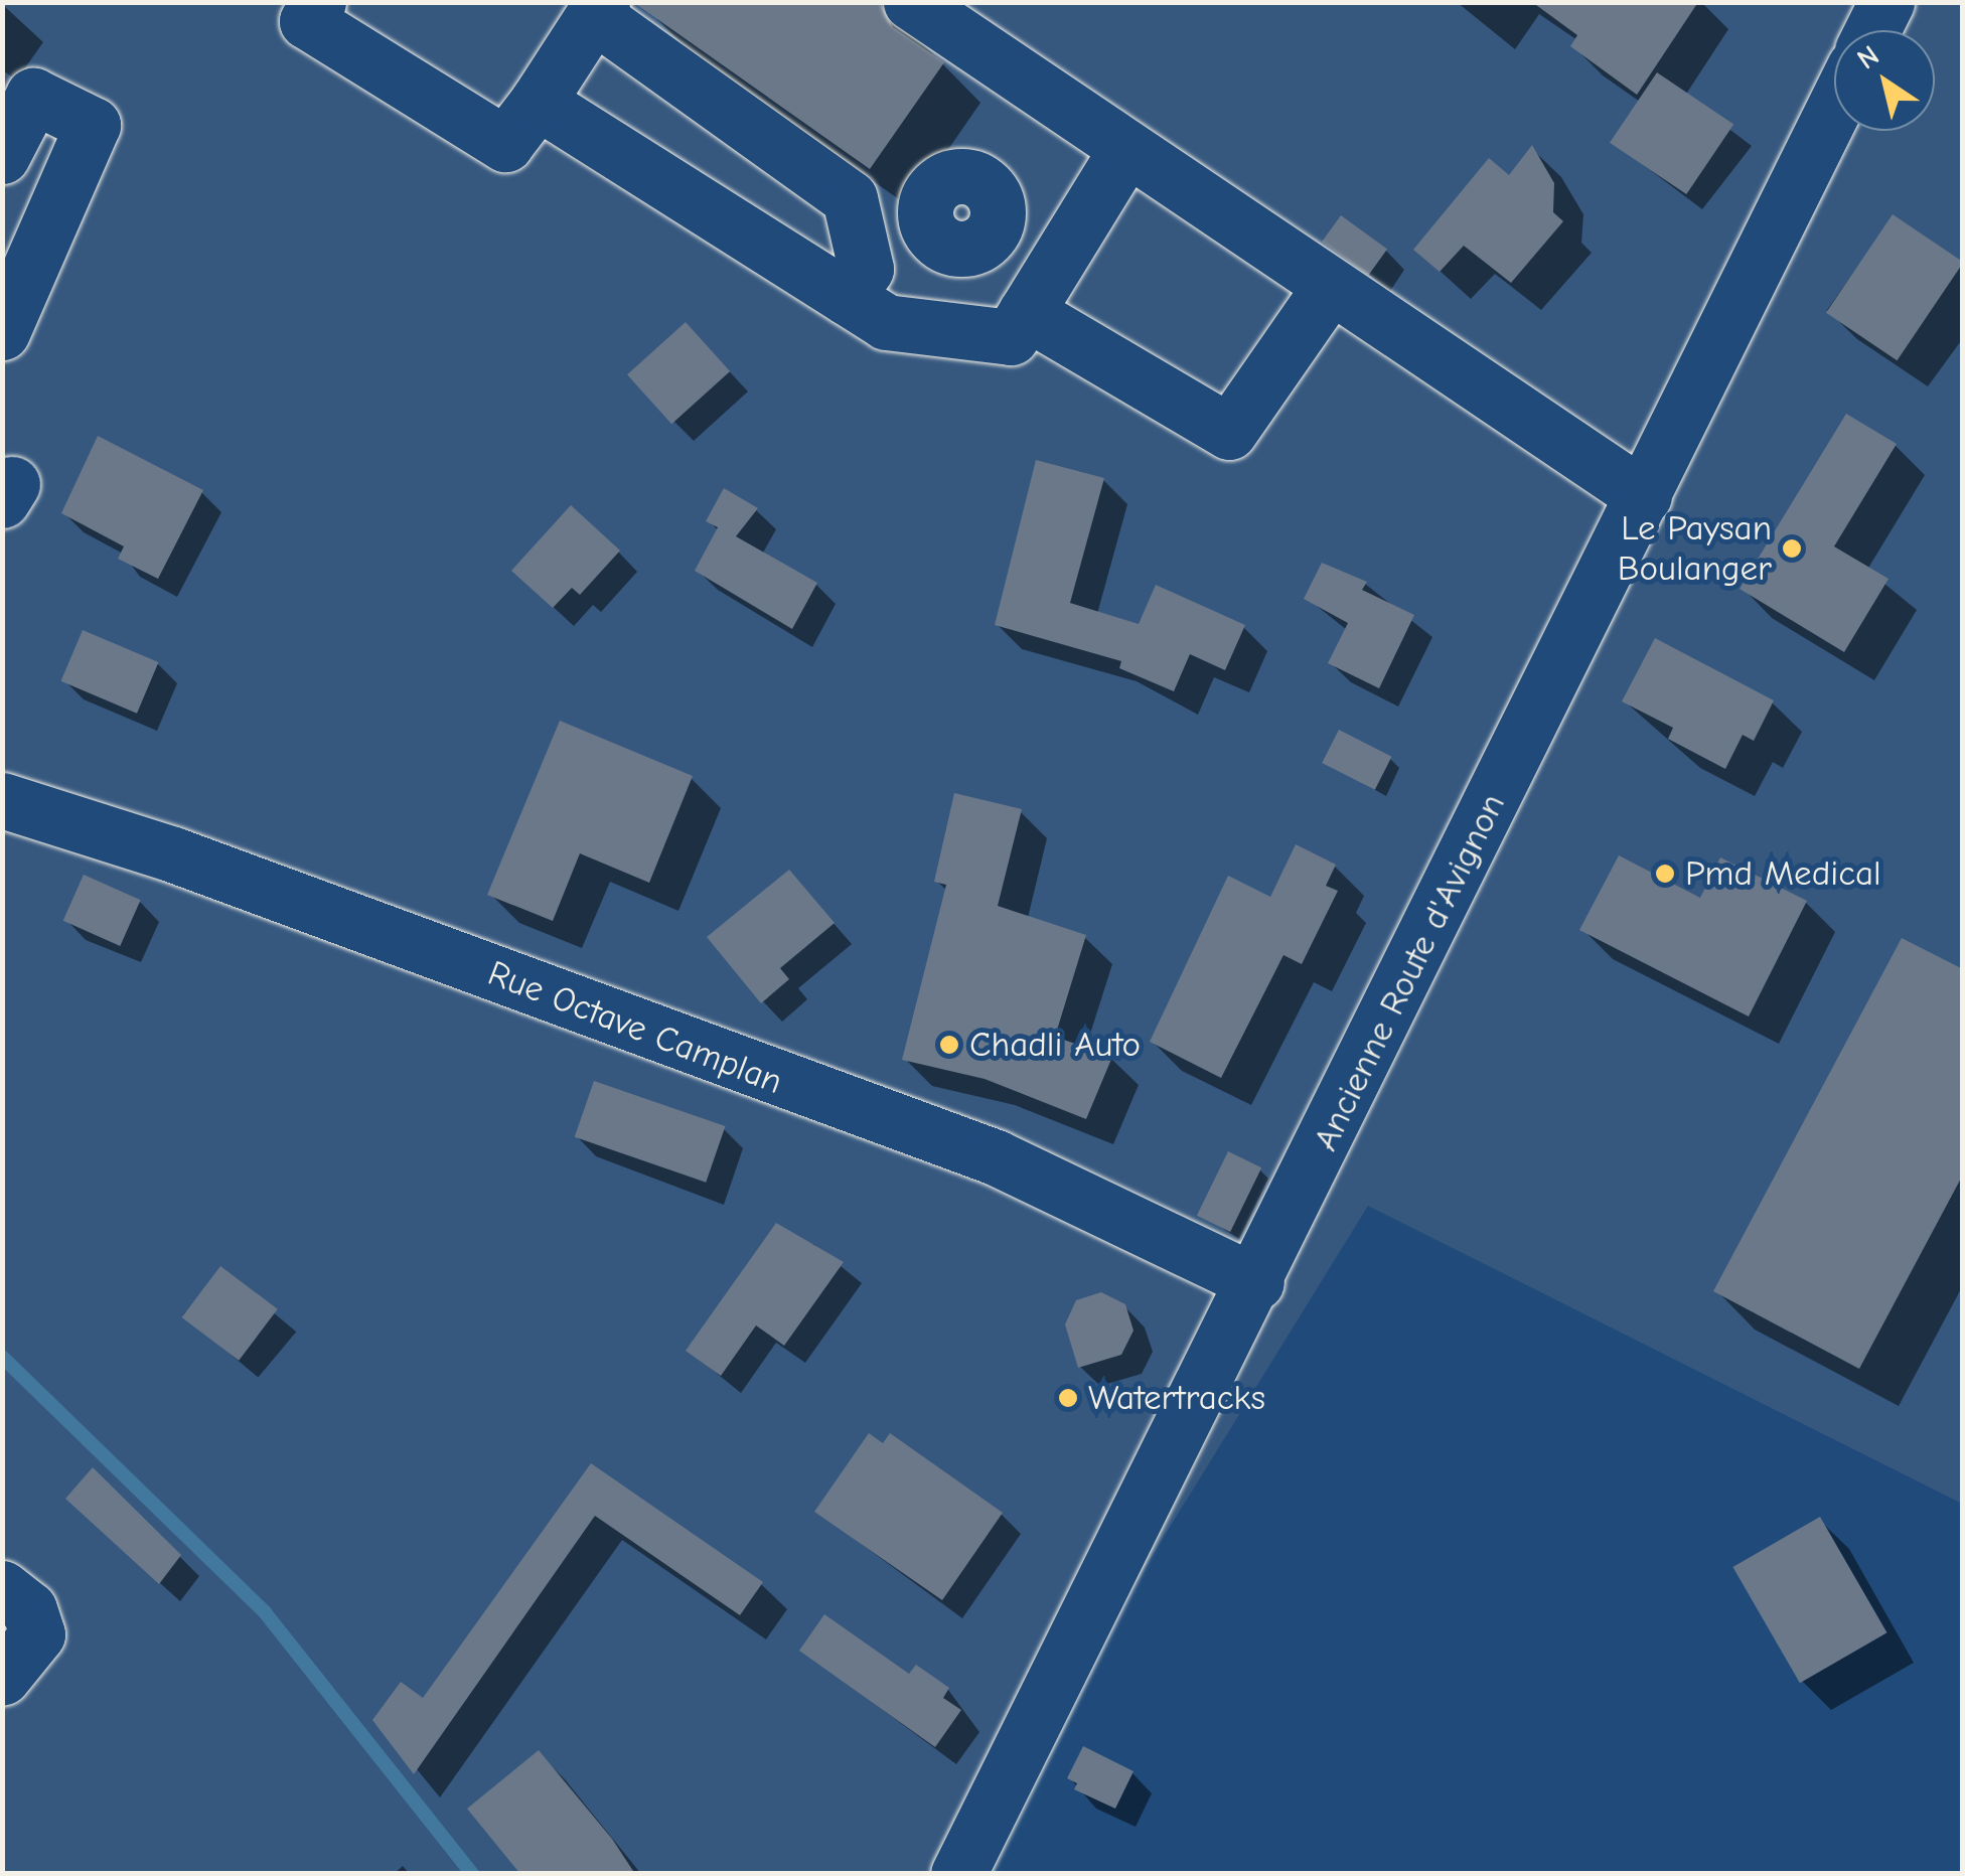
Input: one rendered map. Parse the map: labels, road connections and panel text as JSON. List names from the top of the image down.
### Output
{
  "streets": {
    "street": ["Ancienne Route d'Avignon", "Rue Octave Camplan"]
  },
  "crossings": [
    ["Ancienne Route d'Avignon", "Rue Octave Camplan"]
  ],
  "places": [
    "Le Paysan Boulanger",
    "Pmd Medical",
    "Chadli Auto",
    "Watertracks"
  ],
  "north": "top left"
}
